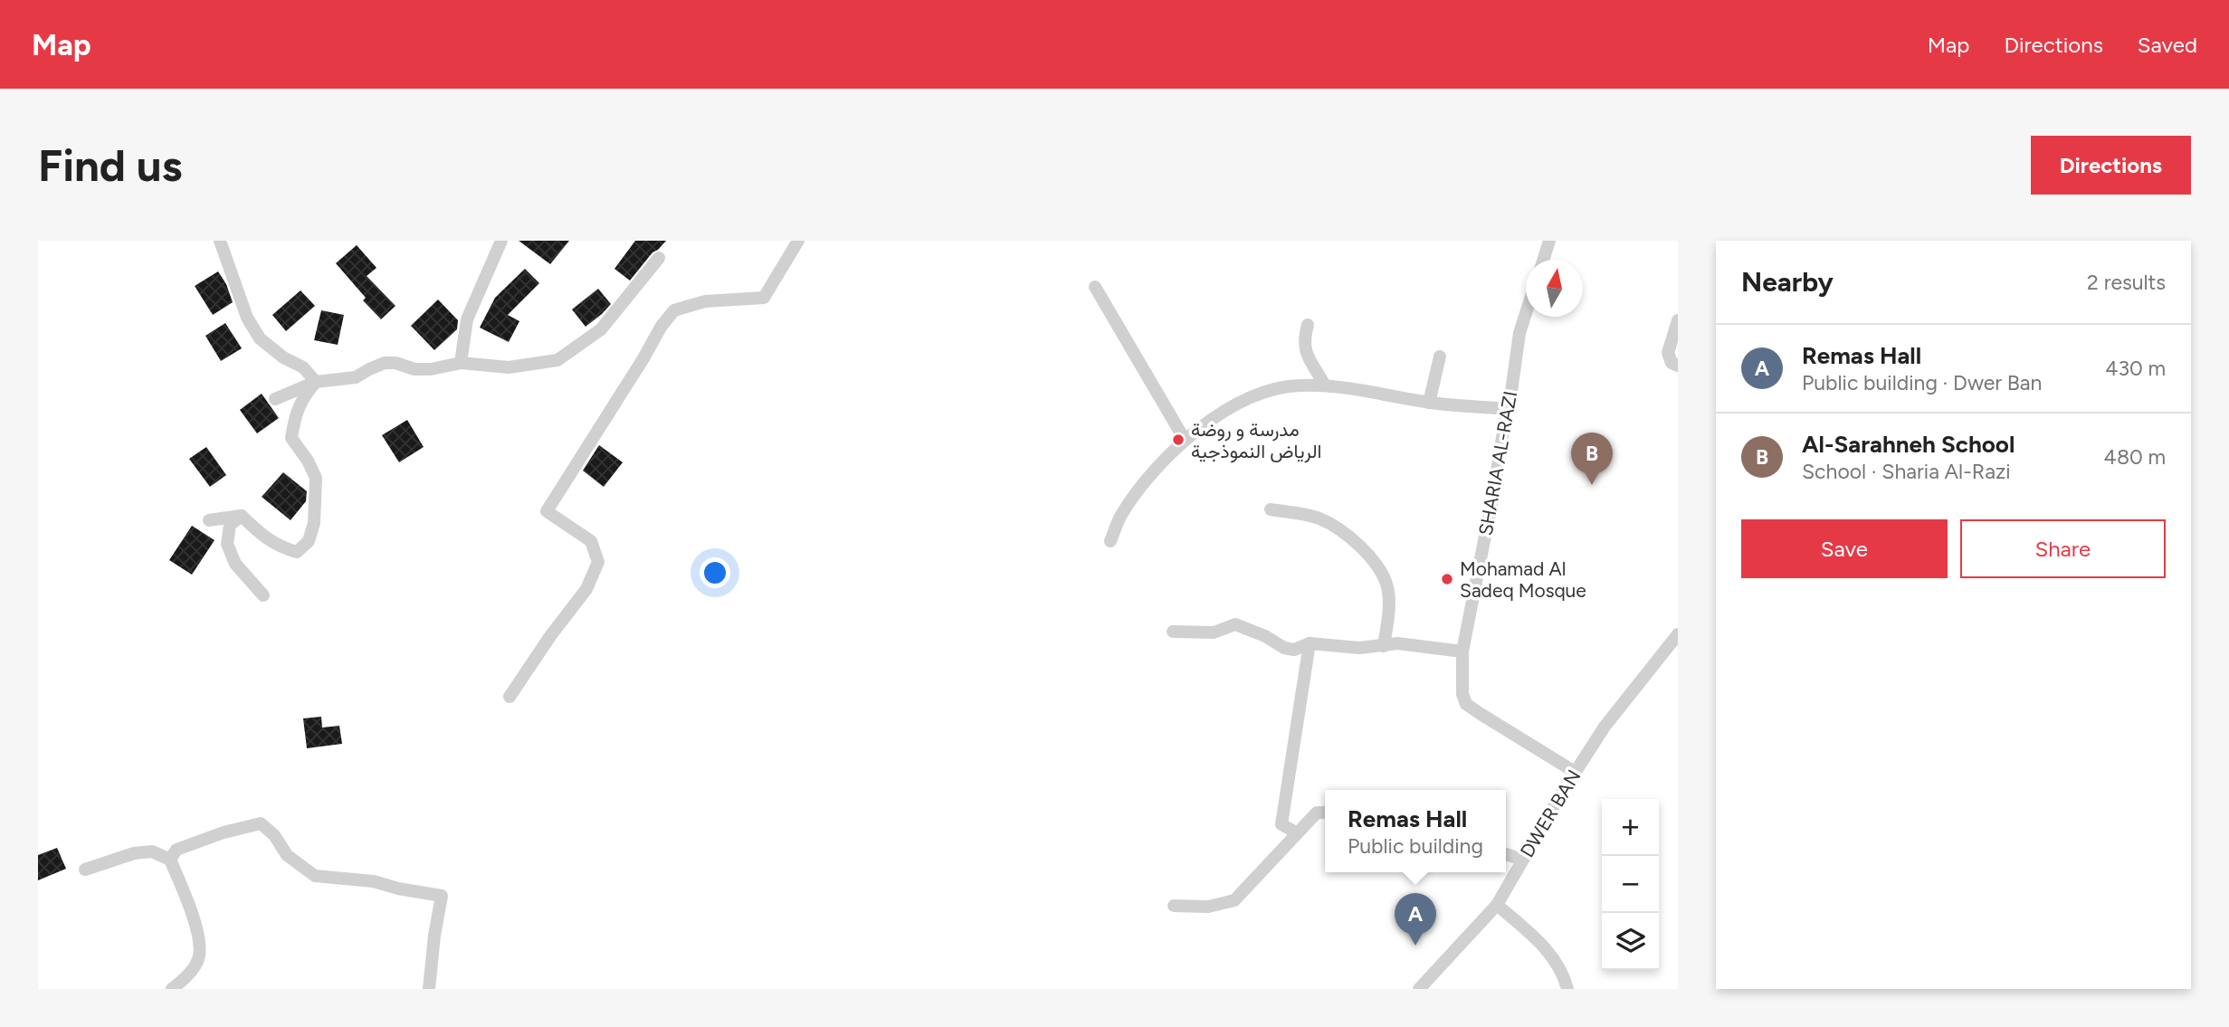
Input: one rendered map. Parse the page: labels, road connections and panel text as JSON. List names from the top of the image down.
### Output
{
  "streets": {
    "street": ["SHARIA AL-RAZI", "DWER BAN"]
  },
  "crossings": [
    ["SHARIA AL-RAZI", "DWER BAN"]
  ],
  "places": ["مدرسة و روضة الرياض النموذجية", "Mohamad Al Sadeq Mosque"],
  "north": "top",
  "page": {
    "header": "Map",
    "nav": ["Map", "Directions", "Saved"],
    "buttons": [
      "Directions",
      ["Save", "Share"]
    ],
    "title": "Find us",
    "heading": ["Nearby", "2 results"],
    "list": [
      {
        "mark": "A",
        "name": "Remas Hall",
        "note": "Public building · Dwer Ban",
        "value": "430 m"
      },
      {
        "mark": "B",
        "name": "Al-Sarahneh School",
        "note": "School · Sharia Al-Razi",
        "value": "480 m"
      }
    ],
    "pins": ["B", "A"],
    "popup": ["Remas Hall", "Public building"],
    "map_buttons": ["+", "−"]
  }
}
